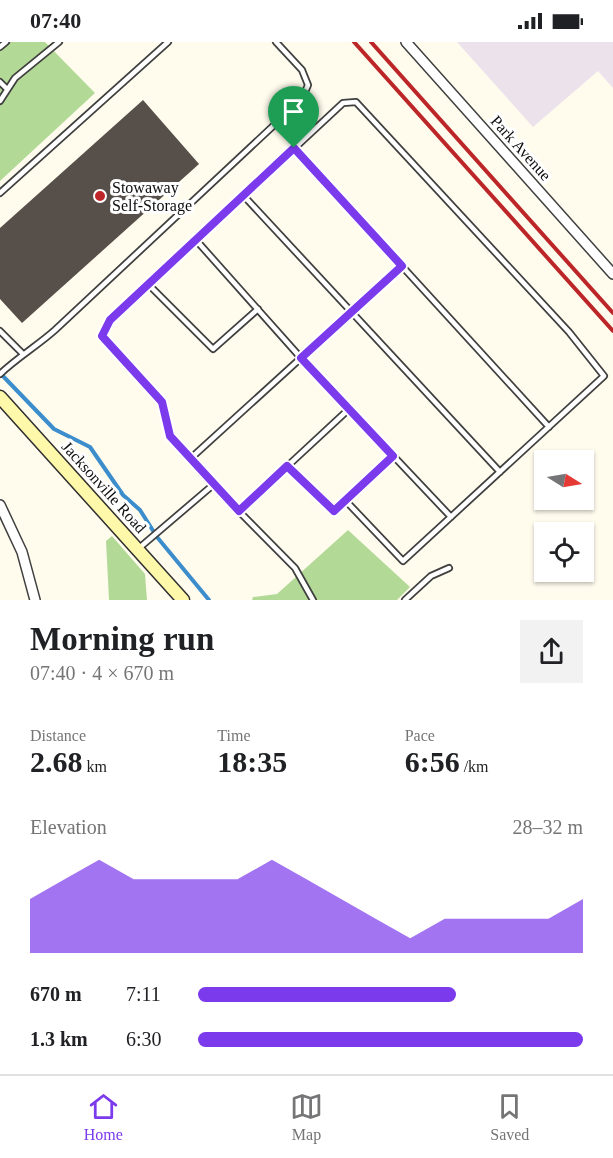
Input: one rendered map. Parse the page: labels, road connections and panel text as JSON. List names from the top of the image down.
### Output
{
  "streets": {
    "main road": ["Jacksonville Road"],
    "street": ["Park Avenue"]
  },
  "places": ["Stowaway Self-Storage"],
  "north": "right",
  "page": {
    "status": "07:40",
    "heading": ["Morning run", "07:40 · 4 × 670 m"],
    "stats": [
      ["Distance", "2.68 km"],
      ["Time", "18:35"],
      ["Pace", "6:56 /km"]
    ],
    "chart": ["Elevation", "28–32 m"],
    "list": [
      {
        "name": "670 m",
        "note": "7:11"
      },
      {
        "name": "1.3 km",
        "note": "6:30"
      }
    ],
    "tabs": ["Home", "Map", "Saved"]
  }
}
